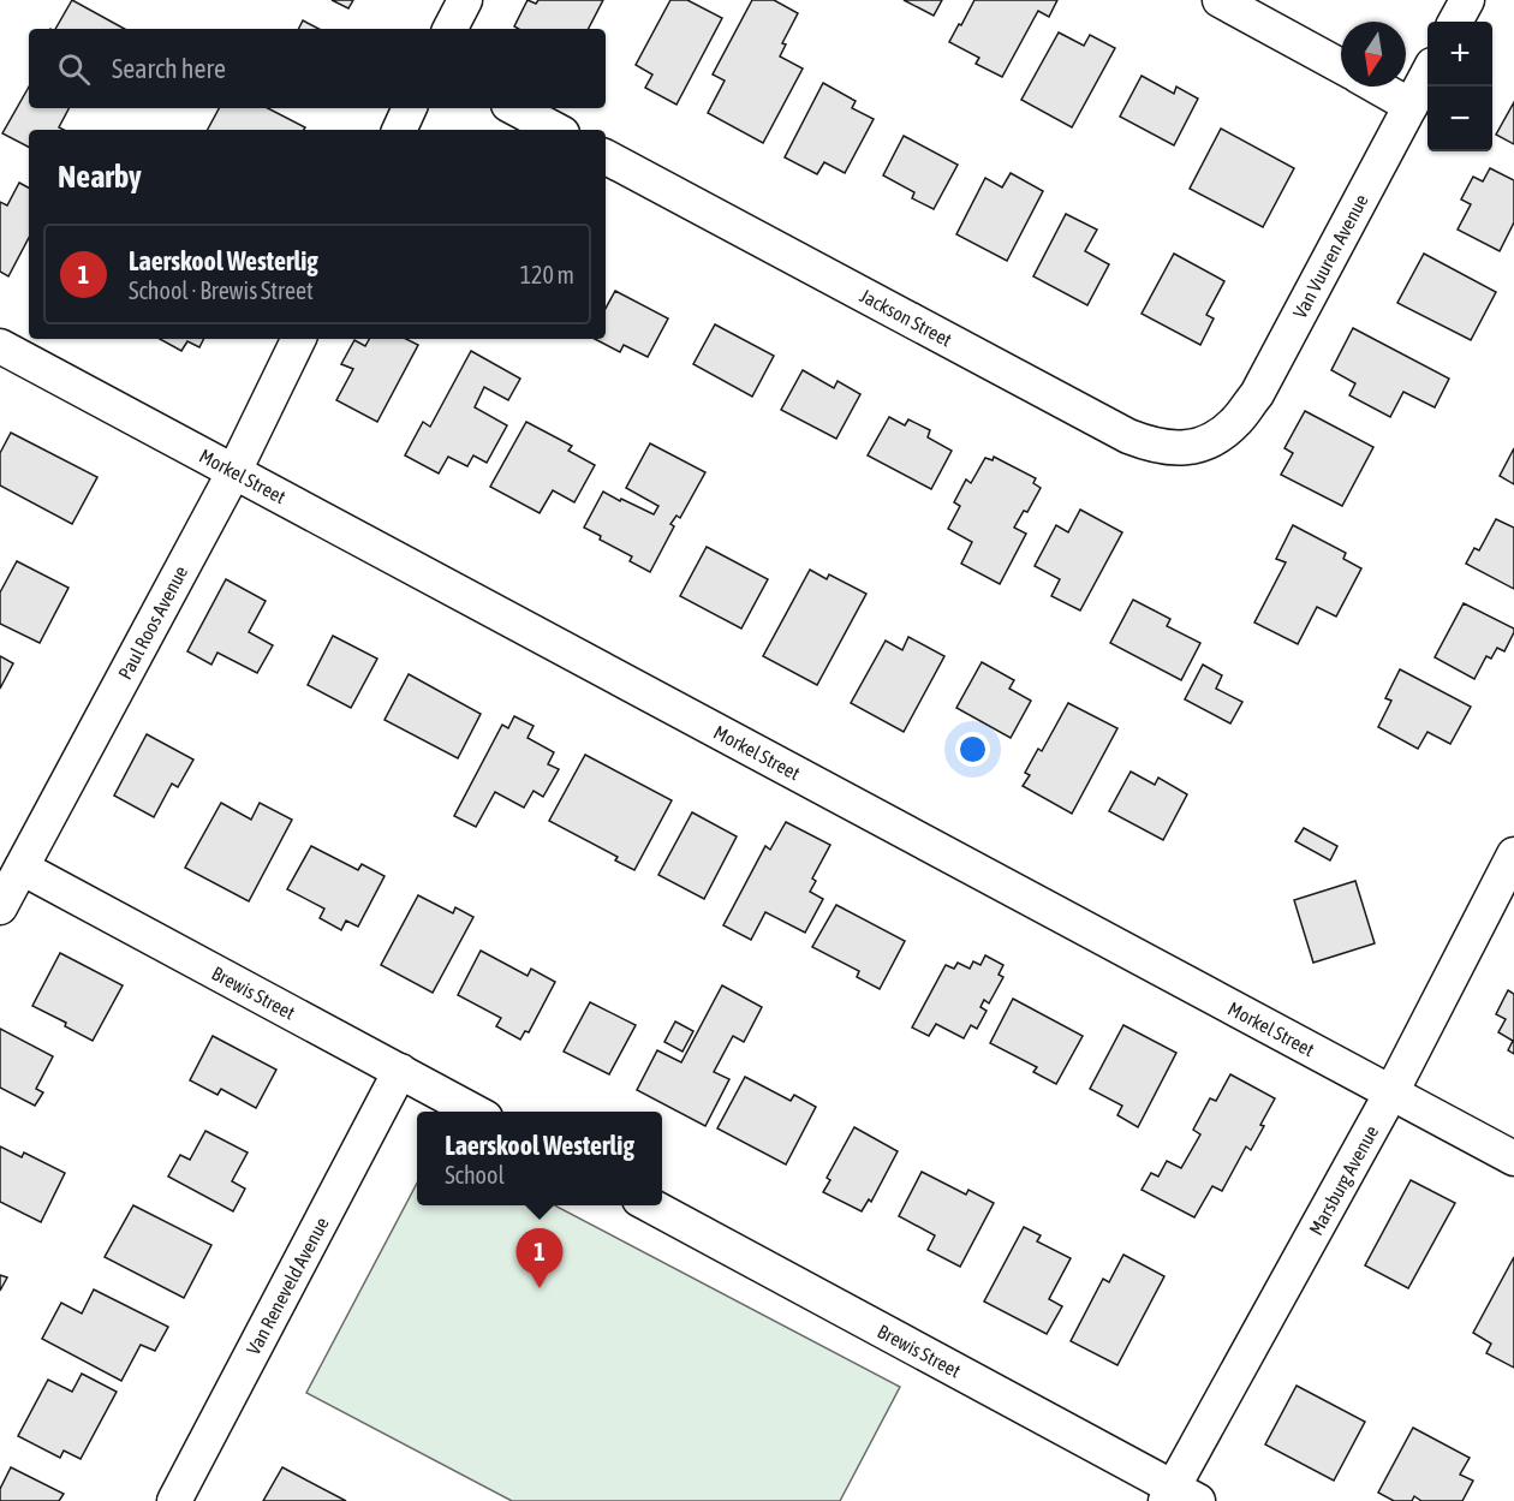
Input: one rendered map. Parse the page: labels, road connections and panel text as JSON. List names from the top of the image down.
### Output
{
  "streets": {
    "street": [
      "Van Vuuren Avenue",
      "Jackson Street",
      "Morkel Street",
      "Paul Roos Avenue",
      "Brewis Street",
      "Marsburg Avenue",
      "Van Reneveld Avenue"
    ]
  },
  "crossings": [
    ["Van Vuuren Avenue", "Jackson Street"],
    ["Morkel Street", "Paul Roos Avenue"],
    ["Morkel Street", "Marsburg Avenue"],
    ["Paul Roos Avenue", "Brewis Street"],
    ["Brewis Street", "Marsburg Avenue"],
    ["Brewis Street", "Van Reneveld Avenue"]
  ],
  "north": "bottom",
  "page": {
    "map_buttons": ["+", "−"],
    "search": "Search here",
    "heading": "Nearby",
    "list": [
      {
        "mark": "1",
        "name": "Laerskool Westerlig",
        "note": "School · Brewis Street",
        "value": "120 m"
      }
    ],
    "popup": ["Laerskool Westerlig", "School"],
    "pins": "1"
  }
}
